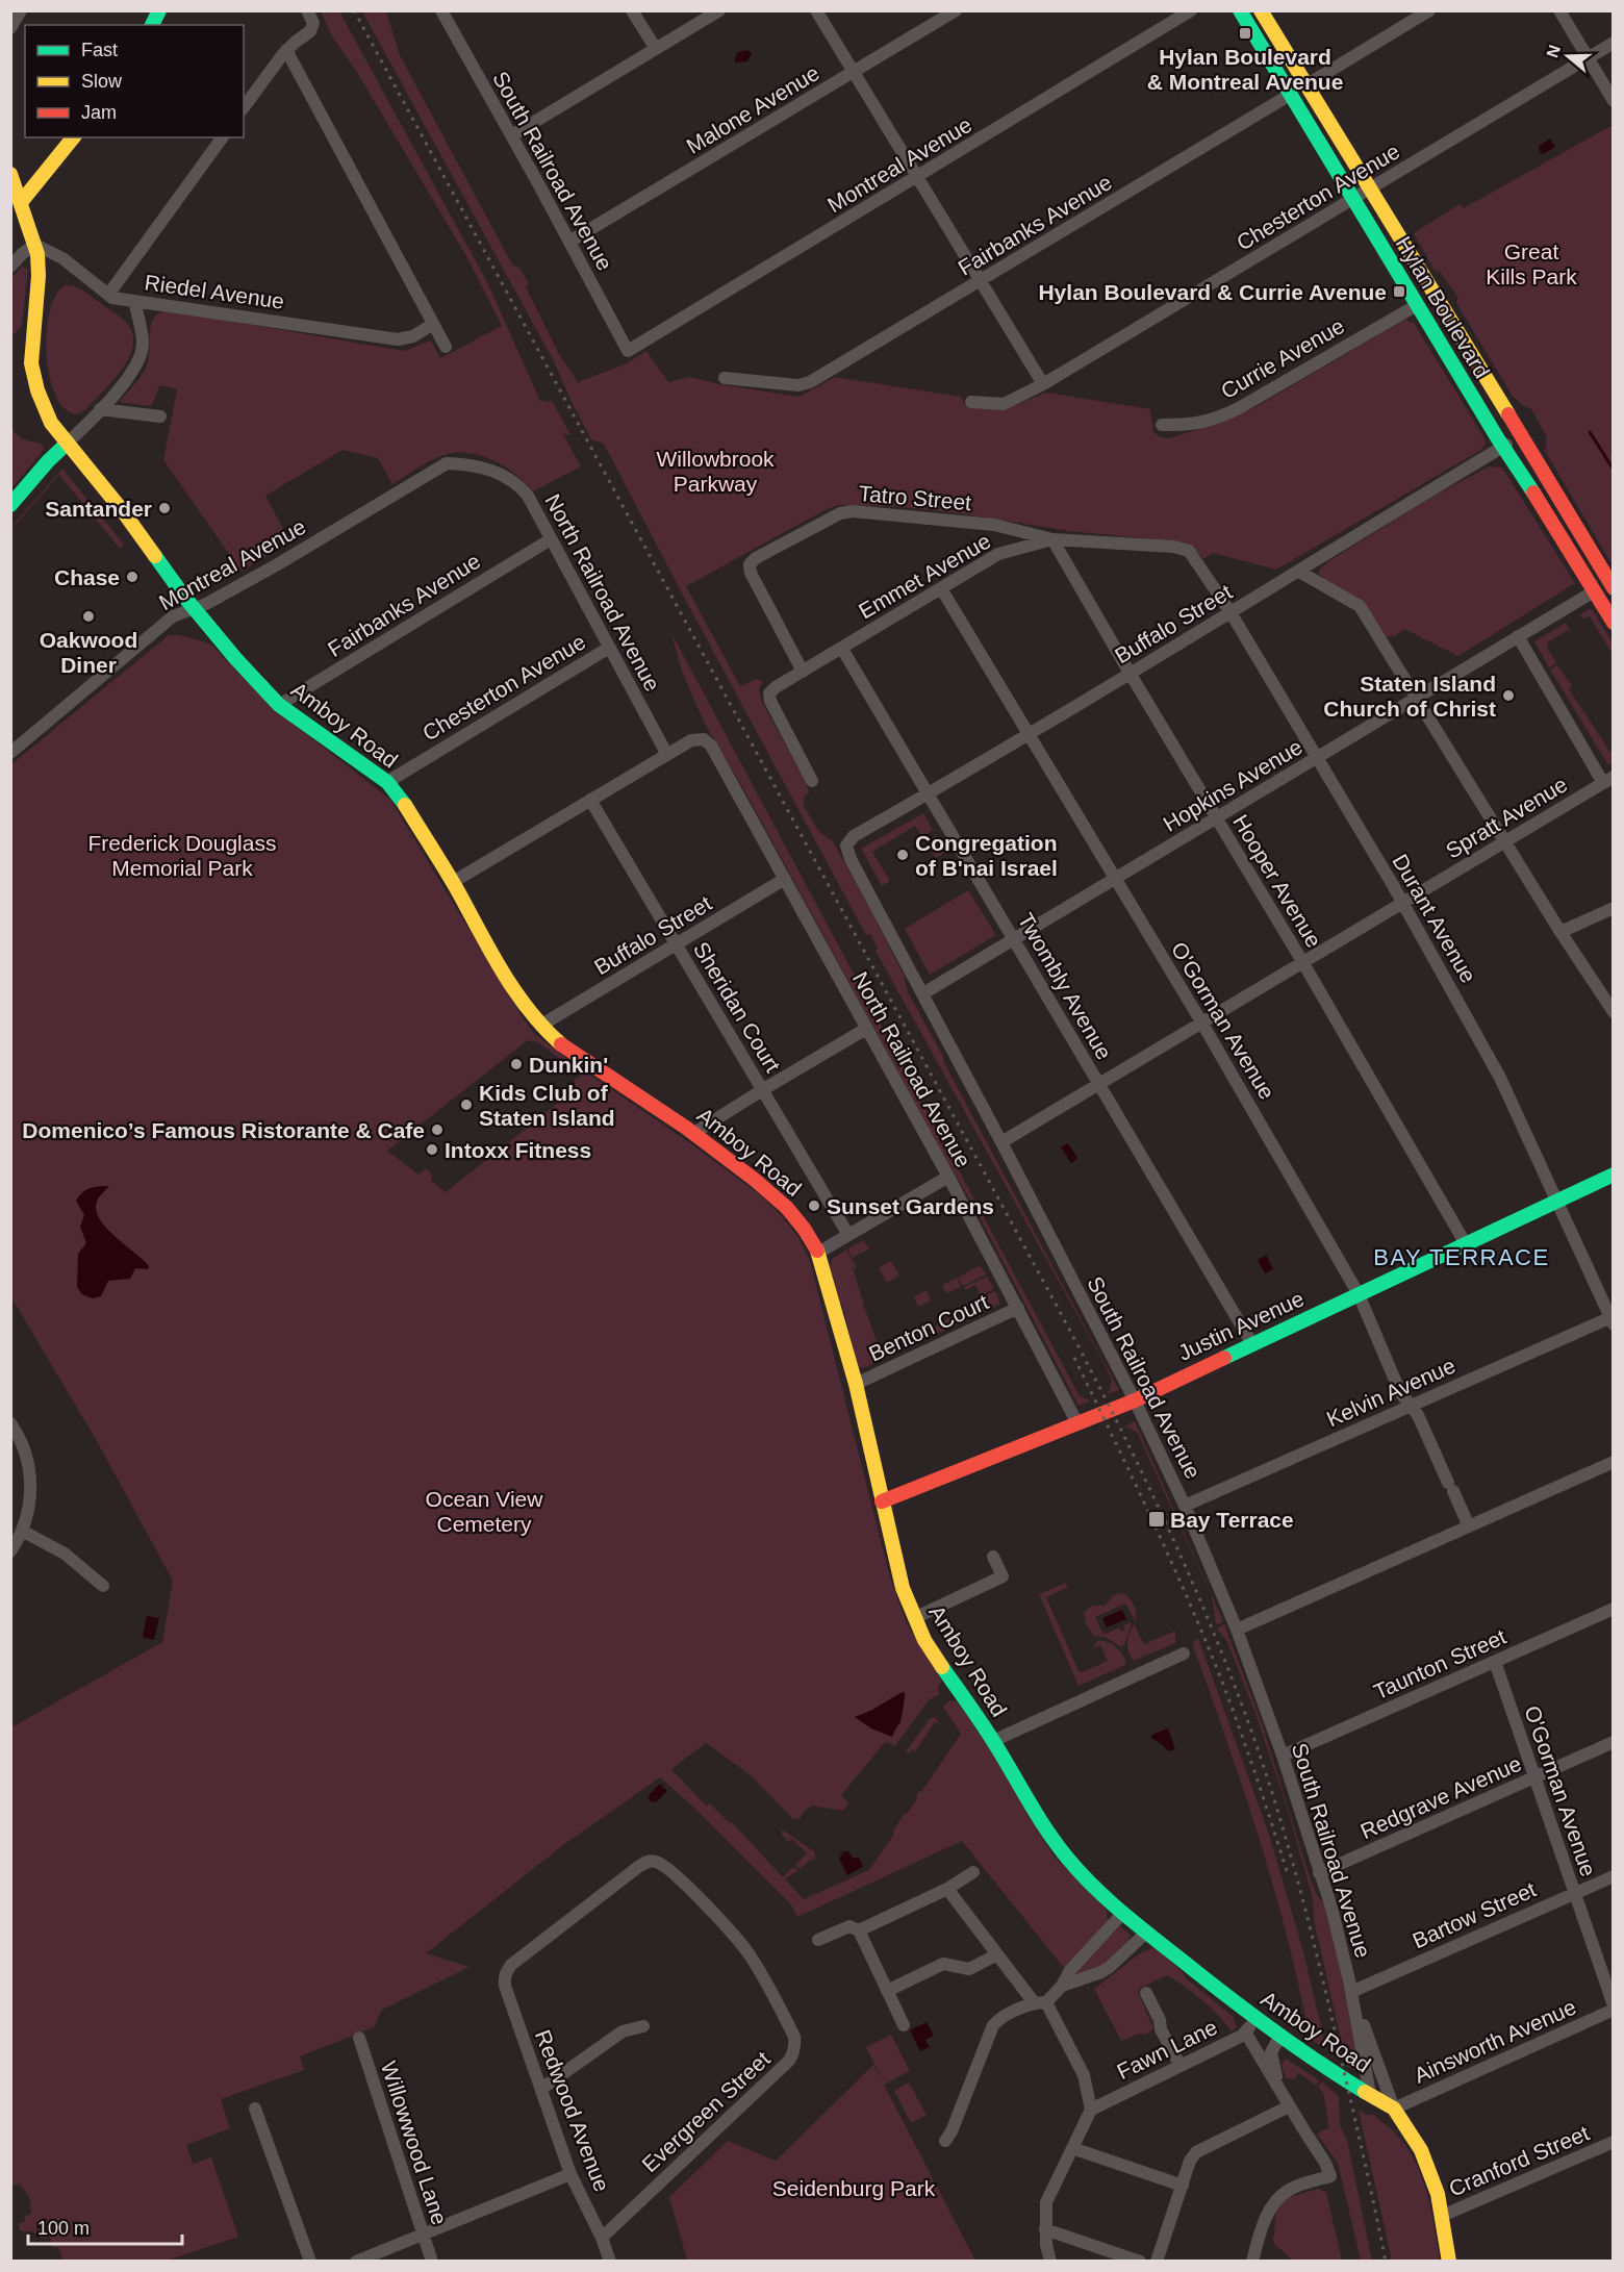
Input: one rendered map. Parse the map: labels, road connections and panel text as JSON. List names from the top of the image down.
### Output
{
  "streets": {
    "main road": ["Hylan Boulevard", "Amboy Road", "Justin Avenue"],
    "street": [
      "Malone Avenue",
      "Montreal Avenue",
      "South Railroad Avenue",
      "Chesterton Avenue",
      "Fairbanks Avenue",
      "Riedel Avenue",
      "Currie Avenue",
      "Tatro Street",
      "Emmet Avenue",
      "North Railroad Avenue",
      "Buffalo Street",
      "Hopkins Avenue",
      "Spratt Avenue",
      "Hooper Avenue",
      "Durant Avenue",
      "Twombly Avenue",
      "Sheridan Court",
      "O'Gorman Avenue",
      "Benton Court",
      "Kelvin Avenue",
      "Taunton Street",
      "Redgrave Avenue",
      "Bartow Street",
      "Ainsworth Avenue",
      "Fawn Lane",
      "Redwood Avenue",
      "Evergreen Street",
      "Willowwood Lane",
      "Cranford Street"
    ]
  },
  "crossings": [
    ["Malone Avenue", "South Railroad Avenue"],
    ["Montreal Avenue", "South Railroad Avenue"],
    ["Montreal Avenue", "North Railroad Avenue"],
    ["Montreal Avenue", "Amboy Road"],
    ["South Railroad Avenue", "Buffalo Street"],
    ["South Railroad Avenue", "Amboy Road"],
    ["South Railroad Avenue", "Hopkins Avenue"],
    ["South Railroad Avenue", "Spratt Avenue"],
    ["South Railroad Avenue", "Justin Avenue"],
    ["South Railroad Avenue", "Kelvin Avenue"],
    ["South Railroad Avenue", "Taunton Street"],
    ["South Railroad Avenue", "Redgrave Avenue"],
    ["South Railroad Avenue", "Bartow Street"],
    ["South Railroad Avenue", "Ainsworth Avenue"],
    ["Chesterton Avenue", "Hylan Boulevard"],
    ["Chesterton Avenue", "North Railroad Avenue"],
    ["Chesterton Avenue", "Amboy Road"],
    ["Fairbanks Avenue", "Hylan Boulevard"],
    ["Fairbanks Avenue", "North Railroad Avenue"],
    ["Fairbanks Avenue", "Amboy Road"],
    ["Riedel Avenue", "Amboy Road"],
    ["Hylan Boulevard", "Currie Avenue"],
    ["Hylan Boulevard", "Buffalo Street"],
    ["Hylan Boulevard", "Hopkins Avenue"],
    ["Tatro Street", "Emmet Avenue"],
    ["Tatro Street", "Hooper Avenue"],
    ["Emmet Avenue", "Hooper Avenue"],
    ["Emmet Avenue", "Durant Avenue"],
    ["Emmet Avenue", "Twombly Avenue"],
    ["Emmet Avenue", "O'Gorman Avenue"],
    ["North Railroad Avenue", "Buffalo Street"],
    ["North Railroad Avenue", "Justin Avenue"],
    ["North Railroad Avenue", "Benton Court"],
    ["Buffalo Street", "Amboy Road"],
    ["Buffalo Street", "Hooper Avenue"],
    ["Buffalo Street", "Durant Avenue"],
    ["Buffalo Street", "Twombly Avenue"],
    ["Buffalo Street", "Sheridan Court"],
    ["Buffalo Street", "O'Gorman Avenue"],
    ["Amboy Road", "Justin Avenue"],
    ["Amboy Road", "Benton Court"],
    ["Amboy Road", "Ainsworth Avenue"],
    ["Amboy Road", "Fawn Lane"],
    ["Amboy Road", "Cranford Street"],
    ["Hopkins Avenue", "Hooper Avenue"],
    ["Hopkins Avenue", "Durant Avenue"],
    ["Hopkins Avenue", "Twombly Avenue"],
    ["Hopkins Avenue", "O'Gorman Avenue"],
    ["Spratt Avenue", "Hooper Avenue"],
    ["Spratt Avenue", "Durant Avenue"],
    ["Spratt Avenue", "Twombly Avenue"],
    ["Spratt Avenue", "O'Gorman Avenue"],
    ["Hooper Avenue", "Justin Avenue"],
    ["Durant Avenue", "Justin Avenue"],
    ["Durant Avenue", "Kelvin Avenue"],
    ["Twombly Avenue", "Justin Avenue"],
    ["O'Gorman Avenue", "Justin Avenue"],
    ["O'Gorman Avenue", "Kelvin Avenue"],
    ["O'Gorman Avenue", "Taunton Street"],
    ["O'Gorman Avenue", "Redgrave Avenue"],
    ["O'Gorman Avenue", "Bartow Street"],
    ["O'Gorman Avenue", "Ainsworth Avenue"],
    ["Redwood Avenue", "Evergreen Street"]
  ],
  "districts": ["BAY TERRACE"],
  "parks": [
    "Great Kills Park",
    "Willowbrook Parkway",
    "Frederick Douglass Memorial Park",
    "Ocean View Cemetery",
    "Seidenburg Park"
  ],
  "places": {
    "transit": ["Hylan Boulevard & Montreal Avenue", "Hylan Boulevard & Currie Avenue", "Bay Terrace"],
    "other": [
      "Santander",
      "Chase",
      "Oakwood Diner",
      "Staten Island Church of Christ",
      "Congregation of B'nai Israel",
      "Dunkin'",
      "Kids Club of Staten Island",
      "Domenico’s Famous Ristorante & Cafe",
      "Intoxx Fitness",
      "Sunset Gardens"
    ]
  },
  "legend": ["Fast", "Slow", "Jam"],
  "scale_bar": "100 m",
  "north": "left"
}
